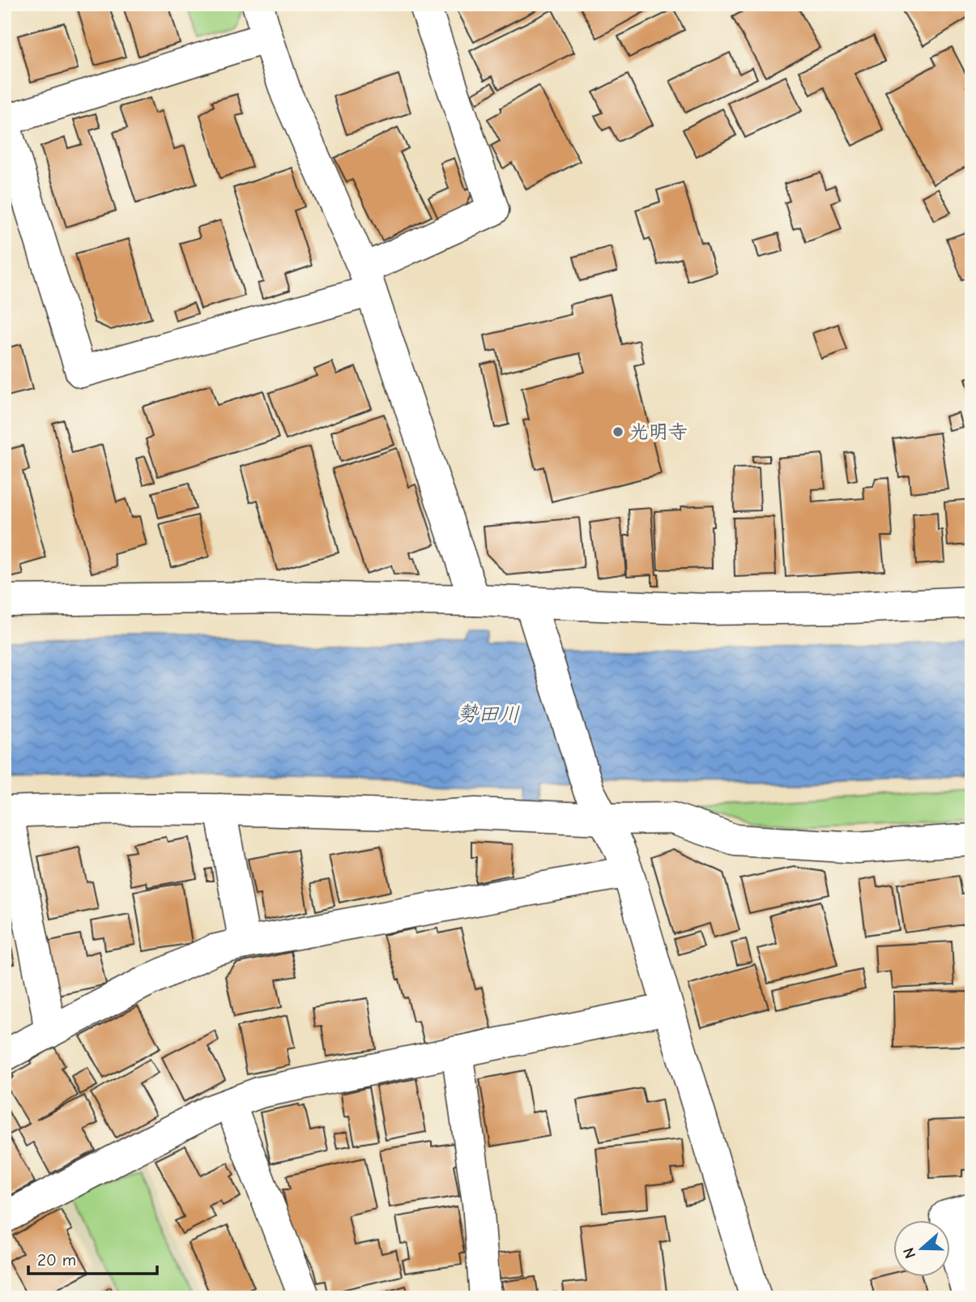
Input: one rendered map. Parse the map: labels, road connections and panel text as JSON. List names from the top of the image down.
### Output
{
  "water": ["勢田川"],
  "places": ["光明寺"],
  "scale_bar": "20 m",
  "north": "left"
}
